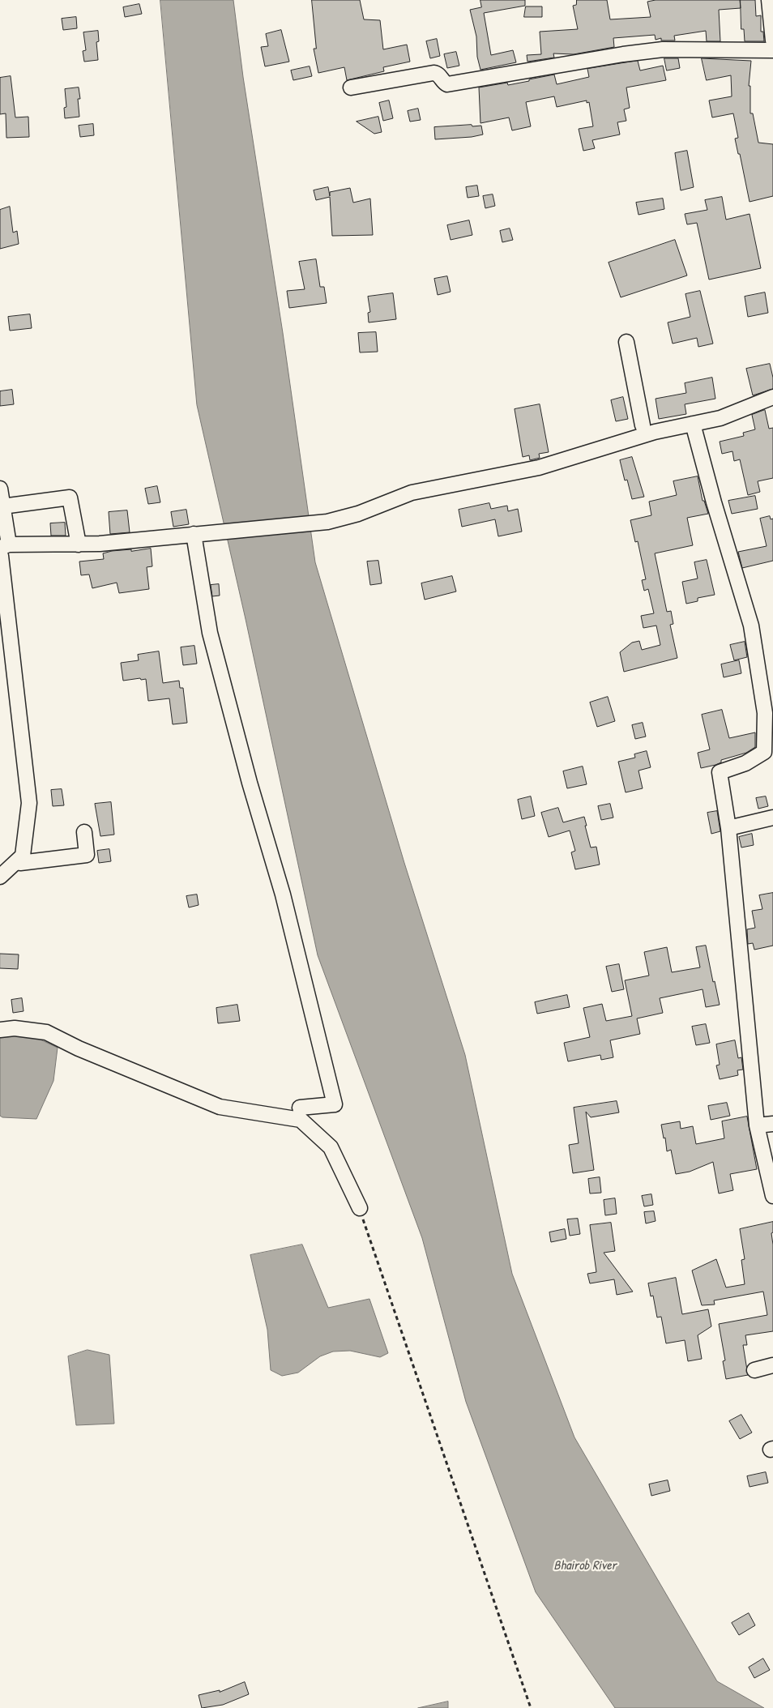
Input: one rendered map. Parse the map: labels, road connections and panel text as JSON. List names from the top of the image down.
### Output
{
  "water": ["Bhairob River"]
}
